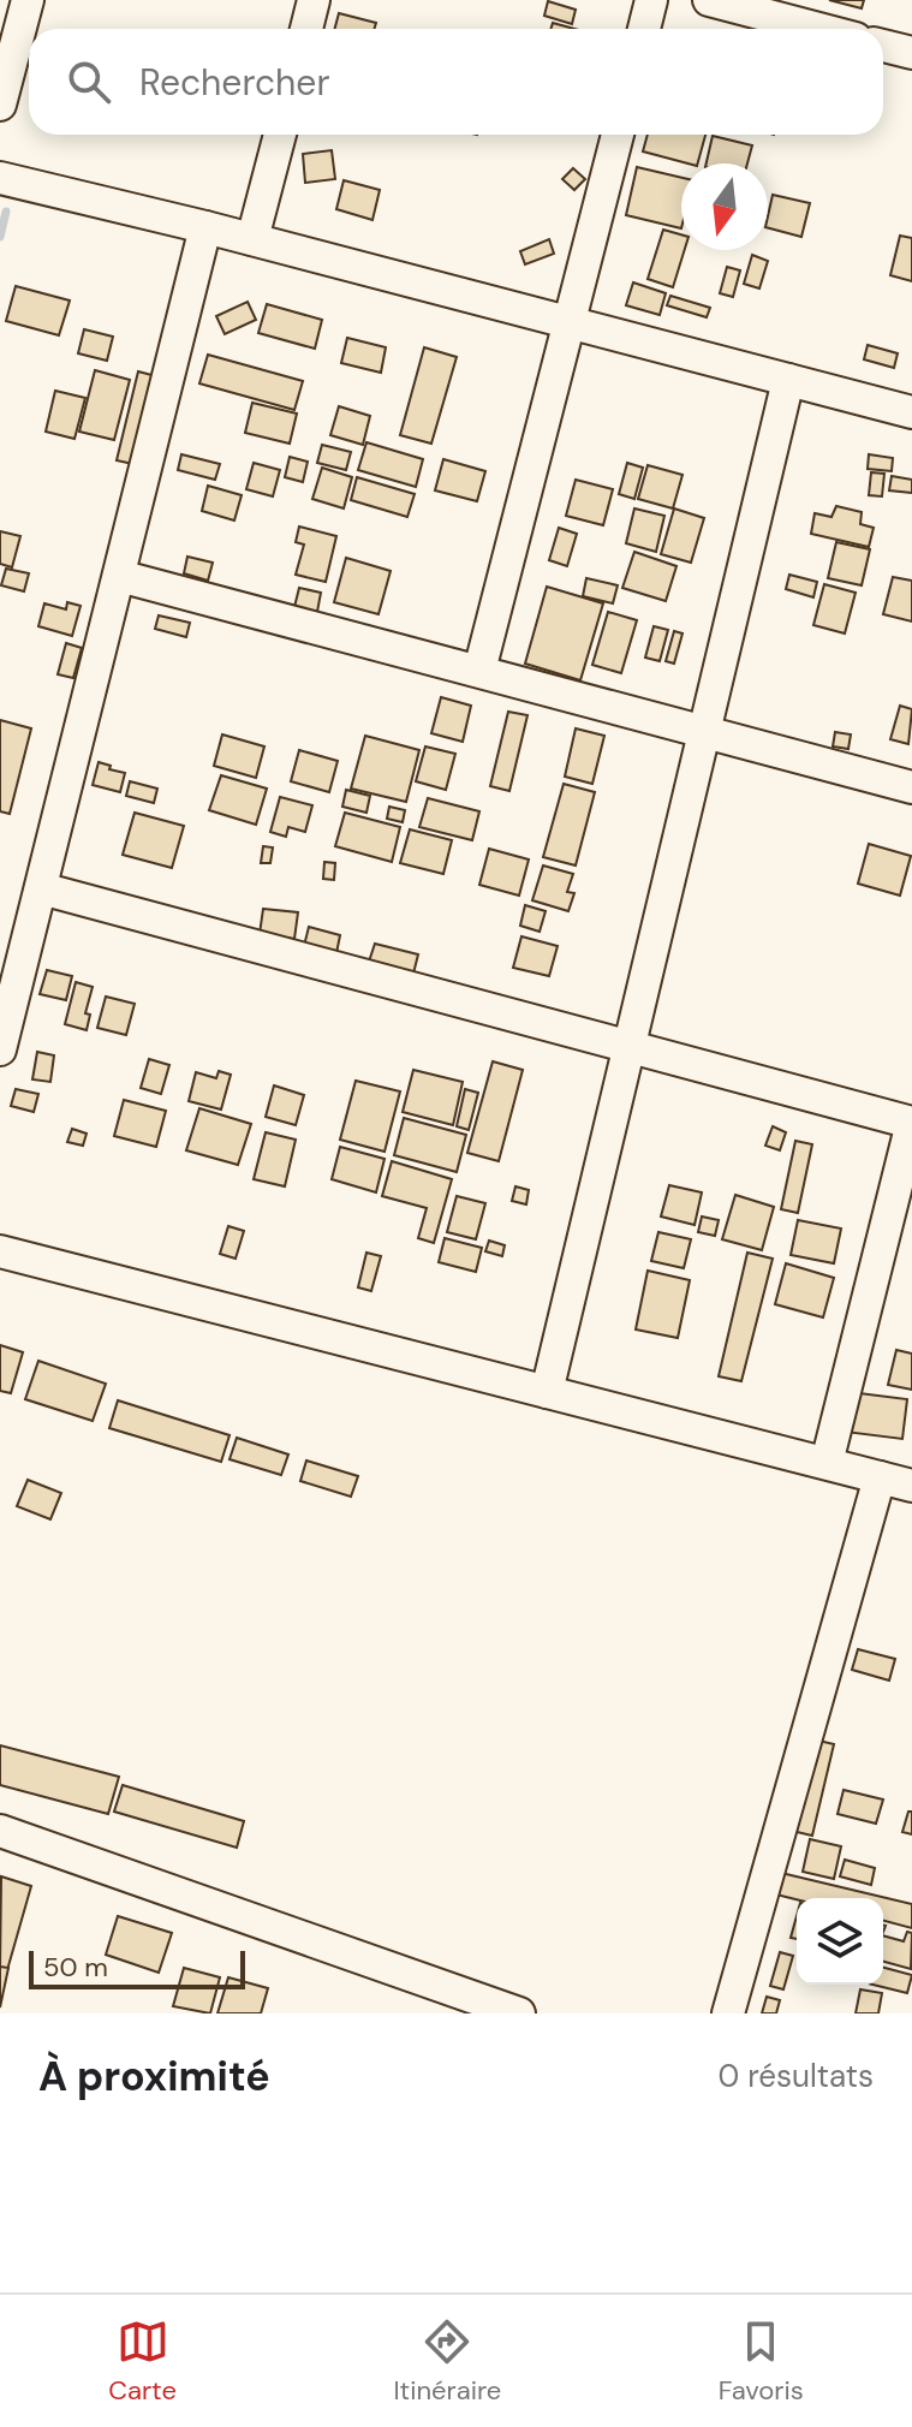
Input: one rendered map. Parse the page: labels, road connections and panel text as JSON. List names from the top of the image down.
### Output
{
  "scale_bar": "50 m",
  "north": "bottom",
  "page": {
    "search": "Rechercher",
    "scale": "50 m",
    "heading": ["À proximité", "0 résultats"],
    "nav": ["Carte", "Itinéraire", "Favoris"]
  }
}
